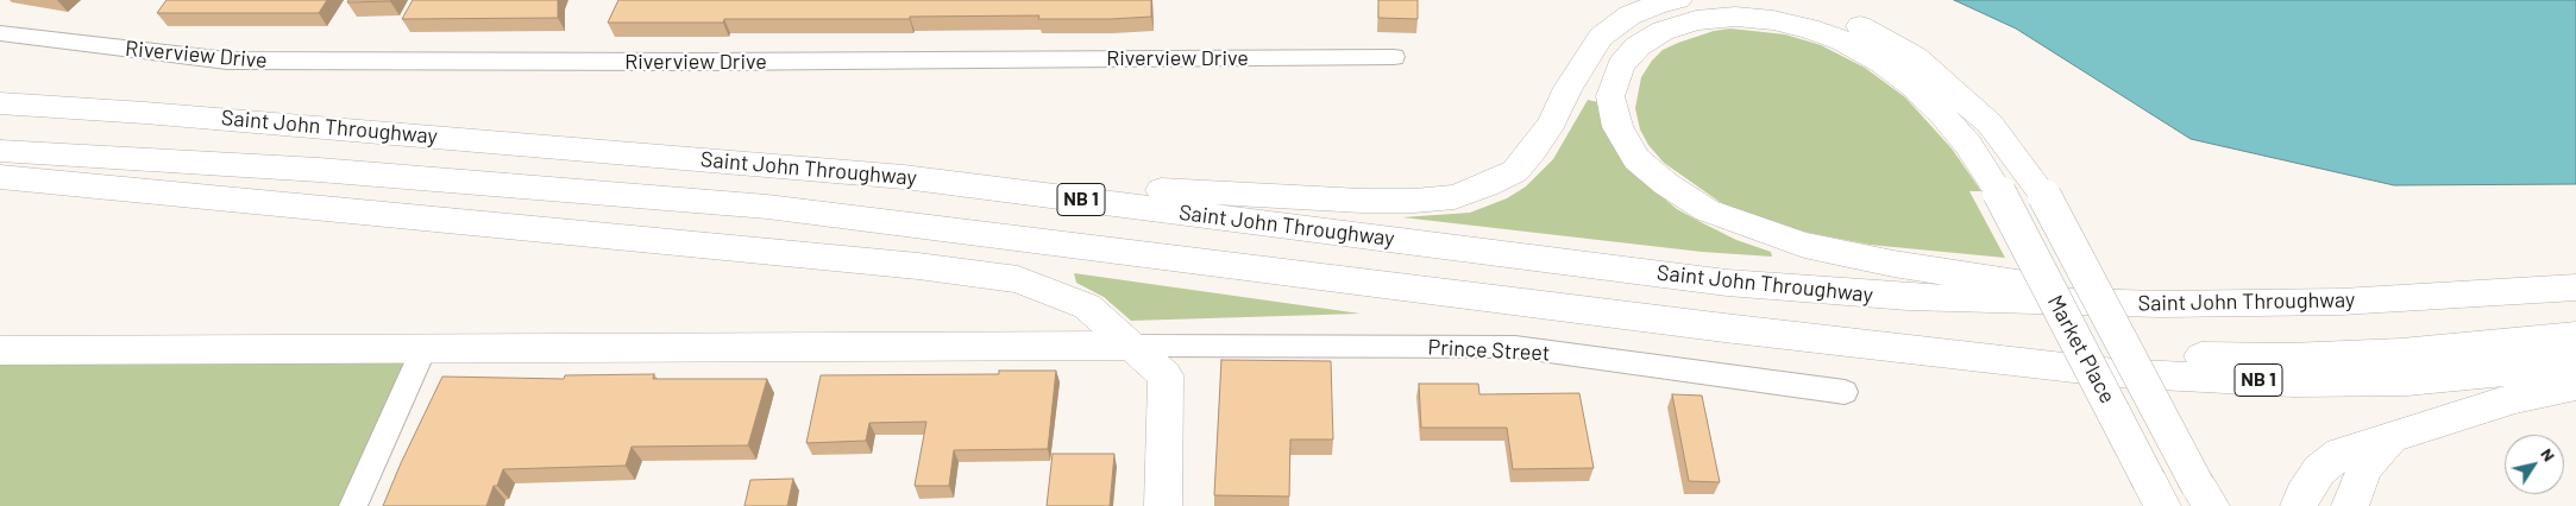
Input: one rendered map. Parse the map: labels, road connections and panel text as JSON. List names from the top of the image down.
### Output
{
  "streets": {
    "main road": ["Saint John Throughway", "NB 1", "Market Place"],
    "street": ["Riverview Drive", "Prince Street"]
  },
  "crossings": [
    ["Saint John Throughway", "Market Place"]
  ],
  "north": "top right"
}
